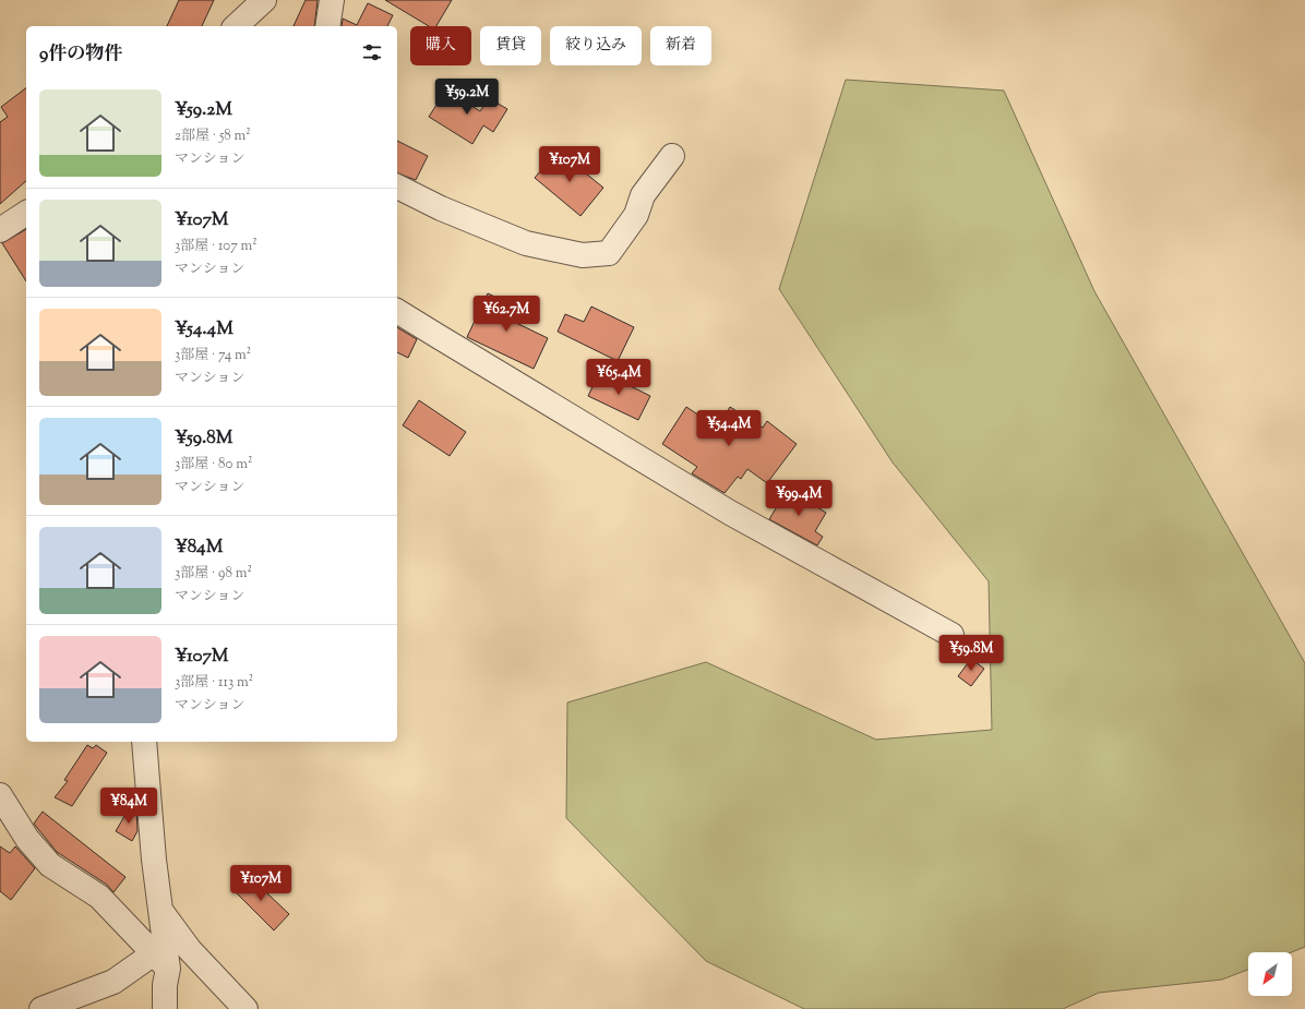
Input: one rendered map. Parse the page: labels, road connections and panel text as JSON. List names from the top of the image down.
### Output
{
  "north": "bottom left",
  "page": {
    "chip": [
      "購入",
      "賃貸",
      "絞り込み",
      "新着"
    ],
    "heading": "9件の物件",
    "price": [
      "¥59.2M",
      "¥107M",
      "¥62.7M",
      "¥65.4M",
      "¥54.4M",
      "¥99.4M",
      "¥59.8M",
      "¥84M",
      "¥107M"
    ],
    "list": [
      {
        "name": "¥59.2M",
        "note": "2部屋 · 58 m² · マンション"
      },
      {
        "name": "¥107M",
        "note": "3部屋 · 107 m² · マンション"
      },
      {
        "name": "¥54.4M",
        "note": "3部屋 · 74 m² · マンション"
      },
      {
        "name": "¥59.8M",
        "note": "3部屋 · 80 m² · マンション"
      },
      {
        "name": "¥84M",
        "note": "3部屋 · 98 m² · マンション"
      },
      {
        "name": "¥107M",
        "note": "3部屋 · 113 m² · マンション"
      }
    ]
  }
}
